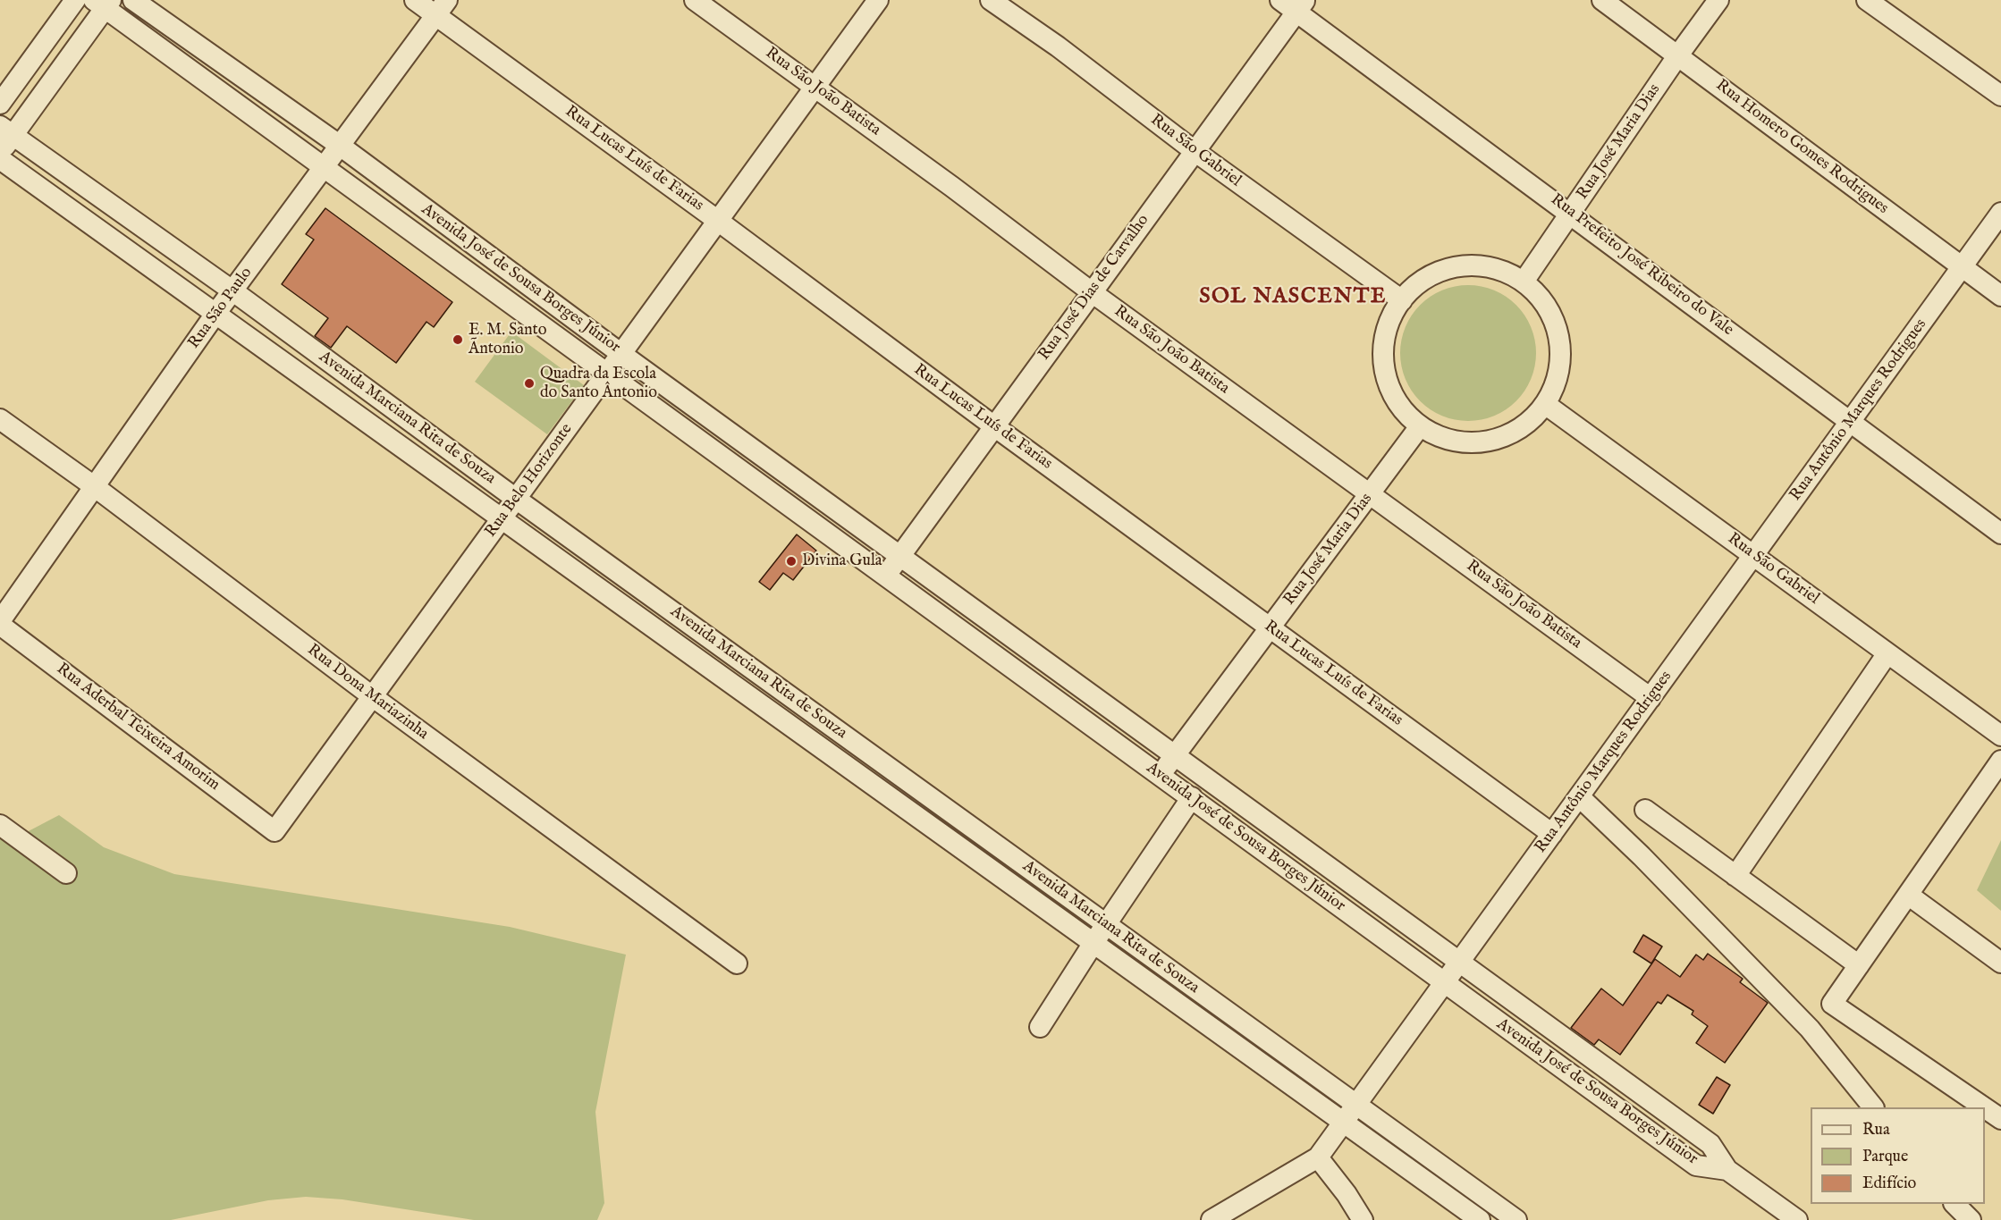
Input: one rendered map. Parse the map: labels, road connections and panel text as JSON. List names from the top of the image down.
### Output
{
  "streets": {
    "street": [
      "Rua São João Batista",
      "Rua José Maria Dias",
      "Rua Homero Gomes Rodrigues",
      "Rua São Gabriel",
      "Rua Lucas Luís de Farias",
      "Rua Prefeito José Ribeiro do Vale",
      "Avenida José de Sousa Borges Júnior",
      "Rua José Dias de Carvalho",
      "Rua São Paulo",
      "Rua Antônio Marques Rodrigues",
      "Avenida Marciana Rita de Souza",
      "Rua Belo Horizonte",
      "Rua Dona Mariazinha",
      "Rua Aderbal Teixeira Amorim"
    ]
  },
  "crossings": [
    ["Rua São João Batista", "Rua José Maria Dias"],
    ["Rua São João Batista", "Rua José Dias de Carvalho"],
    ["Rua São João Batista", "Rua Antônio Marques Rodrigues"],
    ["Rua São João Batista", "Rua Belo Horizonte"],
    ["Rua José Maria Dias", "Rua Homero Gomes Rodrigues"],
    ["Rua José Maria Dias", "Rua São Gabriel"],
    ["Rua José Maria Dias", "Rua Lucas Luís de Farias"],
    ["Rua José Maria Dias", "Rua Prefeito José Ribeiro do Vale"],
    ["Rua José Maria Dias", "Avenida José de Sousa Borges Júnior"],
    ["Rua Homero Gomes Rodrigues", "Rua Antônio Marques Rodrigues"],
    ["Rua São Gabriel", "Rua José Dias de Carvalho"],
    ["Rua São Gabriel", "Rua Antônio Marques Rodrigues"],
    ["Rua Lucas Luís de Farias", "Rua José Dias de Carvalho"],
    ["Rua Lucas Luís de Farias", "Rua São Paulo"],
    ["Rua Lucas Luís de Farias", "Rua Antônio Marques Rodrigues"],
    ["Rua Lucas Luís de Farias", "Rua Belo Horizonte"],
    ["Rua Prefeito José Ribeiro do Vale", "Rua José Dias de Carvalho"],
    ["Rua Prefeito José Ribeiro do Vale", "Rua Antônio Marques Rodrigues"],
    ["Avenida José de Sousa Borges Júnior", "Rua José Dias de Carvalho"],
    ["Avenida José de Sousa Borges Júnior", "Rua São Paulo"],
    ["Avenida José de Sousa Borges Júnior", "Rua Antônio Marques Rodrigues"],
    ["Avenida José de Sousa Borges Júnior", "Rua Belo Horizonte"],
    ["Rua São Paulo", "Avenida Marciana Rita de Souza"],
    ["Rua São Paulo", "Rua Dona Mariazinha"],
    ["Rua São Paulo", "Rua Aderbal Teixeira Amorim"],
    ["Rua Antônio Marques Rodrigues", "Avenida Marciana Rita de Souza"],
    ["Avenida Marciana Rita de Souza", "Rua Belo Horizonte"],
    ["Rua Belo Horizonte", "Rua Dona Mariazinha"],
    ["Rua Belo Horizonte", "Rua Aderbal Teixeira Amorim"]
  ],
  "districts": ["SOL NASCENTE"],
  "places": ["E. M. Santo Ãntonio", "Quadra da Escola do Santo Ântonio", "Divina Gula"],
  "legend": ["Rua", "Parque", "Edifício"]
}
